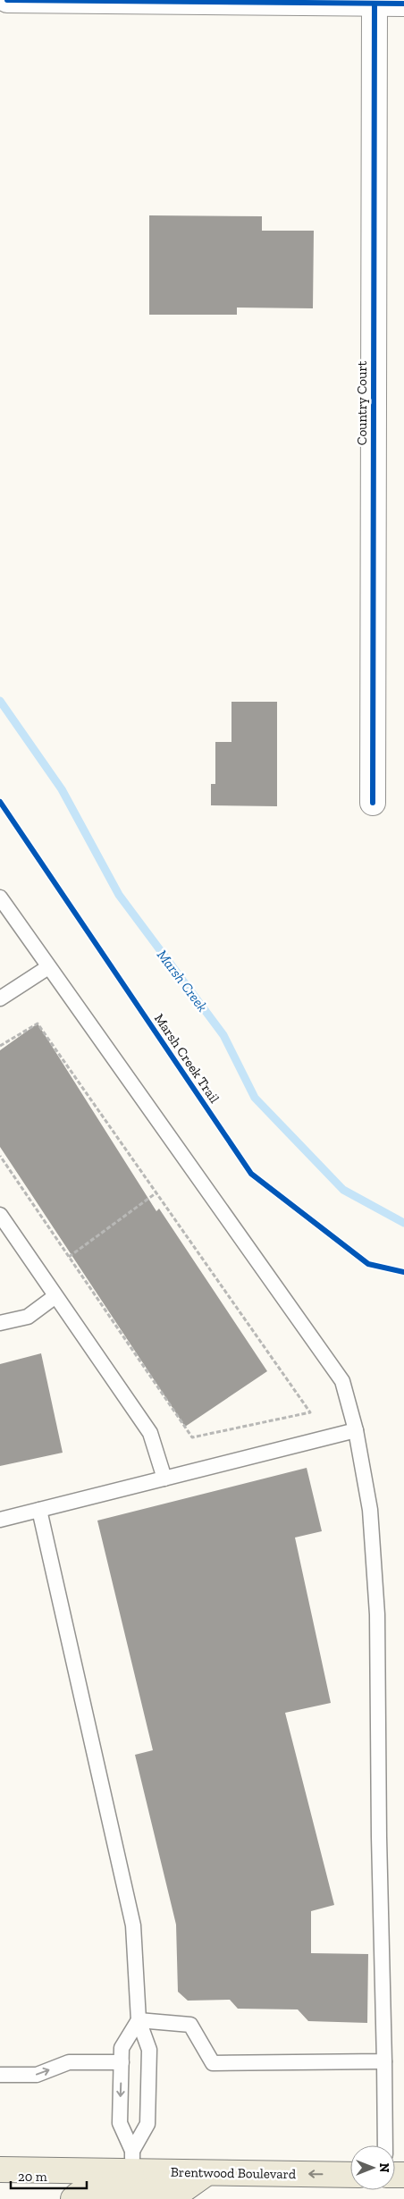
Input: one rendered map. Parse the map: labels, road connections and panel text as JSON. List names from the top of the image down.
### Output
{
  "streets": {
    "main road": ["Brentwood Boulevard"],
    "street": ["Country Court"],
    "cycle path": ["Marsh Creek Trail"]
  },
  "one_way": ["Brentwood Boulevard"],
  "water": ["Marsh Creek"],
  "scale_bar": "20 m",
  "north": "right"
}
